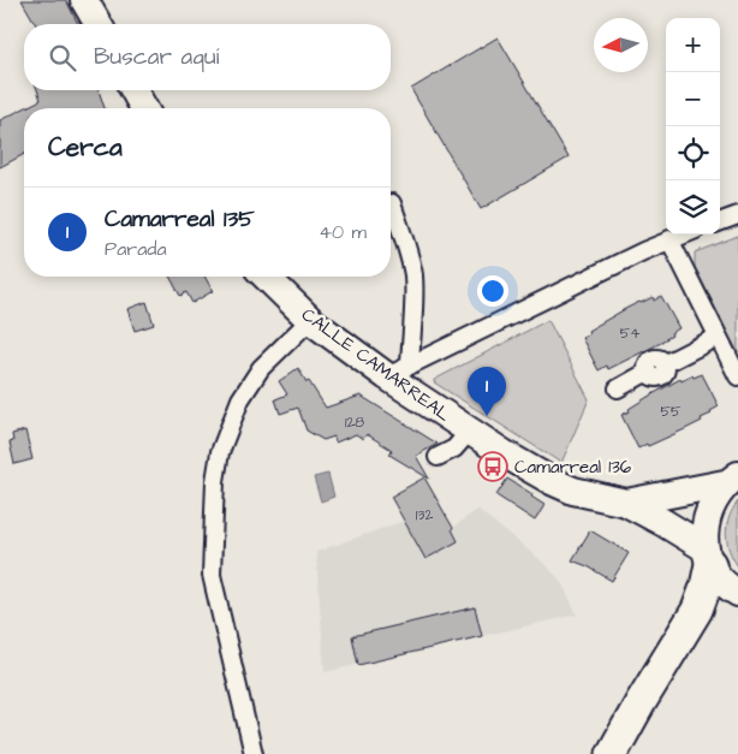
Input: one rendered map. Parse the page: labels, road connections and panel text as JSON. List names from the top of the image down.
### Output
{
  "streets": {
    "highway": ["CALLE CAMARREAL"]
  },
  "places": {
    "bus stop": ["Camarreal 136"]
  },
  "house_numbers": [
    "54",
    "55",
    "128",
    "132"
  ],
  "north": "left",
  "page": {
    "map_buttons": ["+", "−"],
    "search": "Buscar aquí",
    "heading": "Cerca",
    "list": [
      {
        "mark": "1",
        "name": "Camarreal 135",
        "note": "Parada",
        "value": "40 m"
      }
    ],
    "pins": "1"
  }
}
